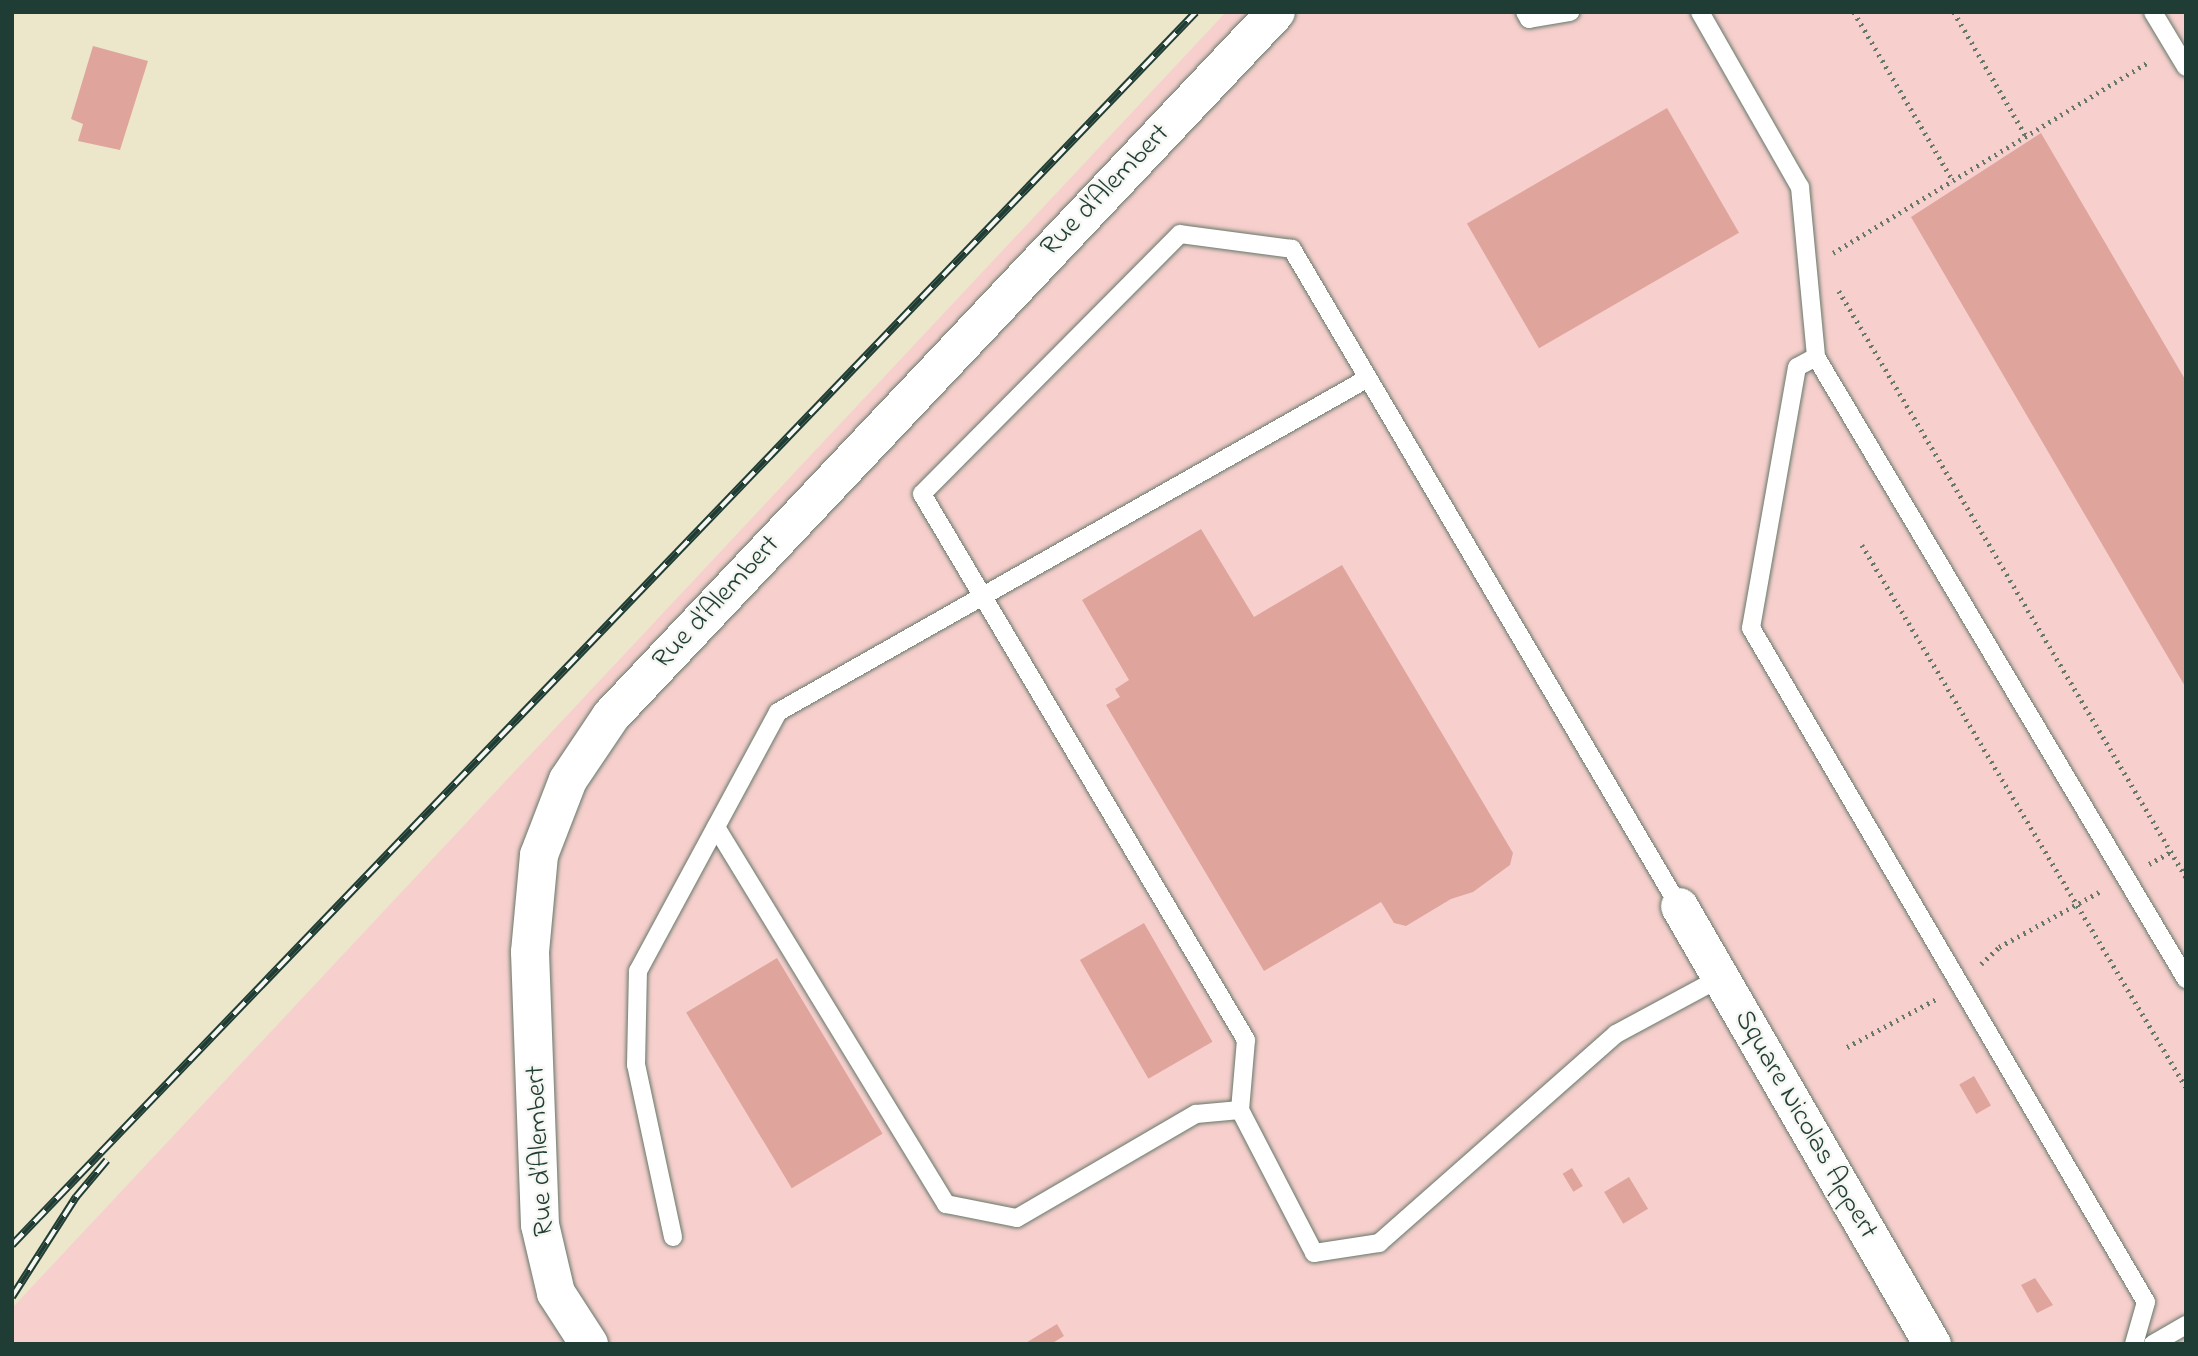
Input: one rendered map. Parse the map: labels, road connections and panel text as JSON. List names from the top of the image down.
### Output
{
  "streets": {
    "street": ["Rue d’Alembert", "Square Nicolas Appert"]
  }
}
